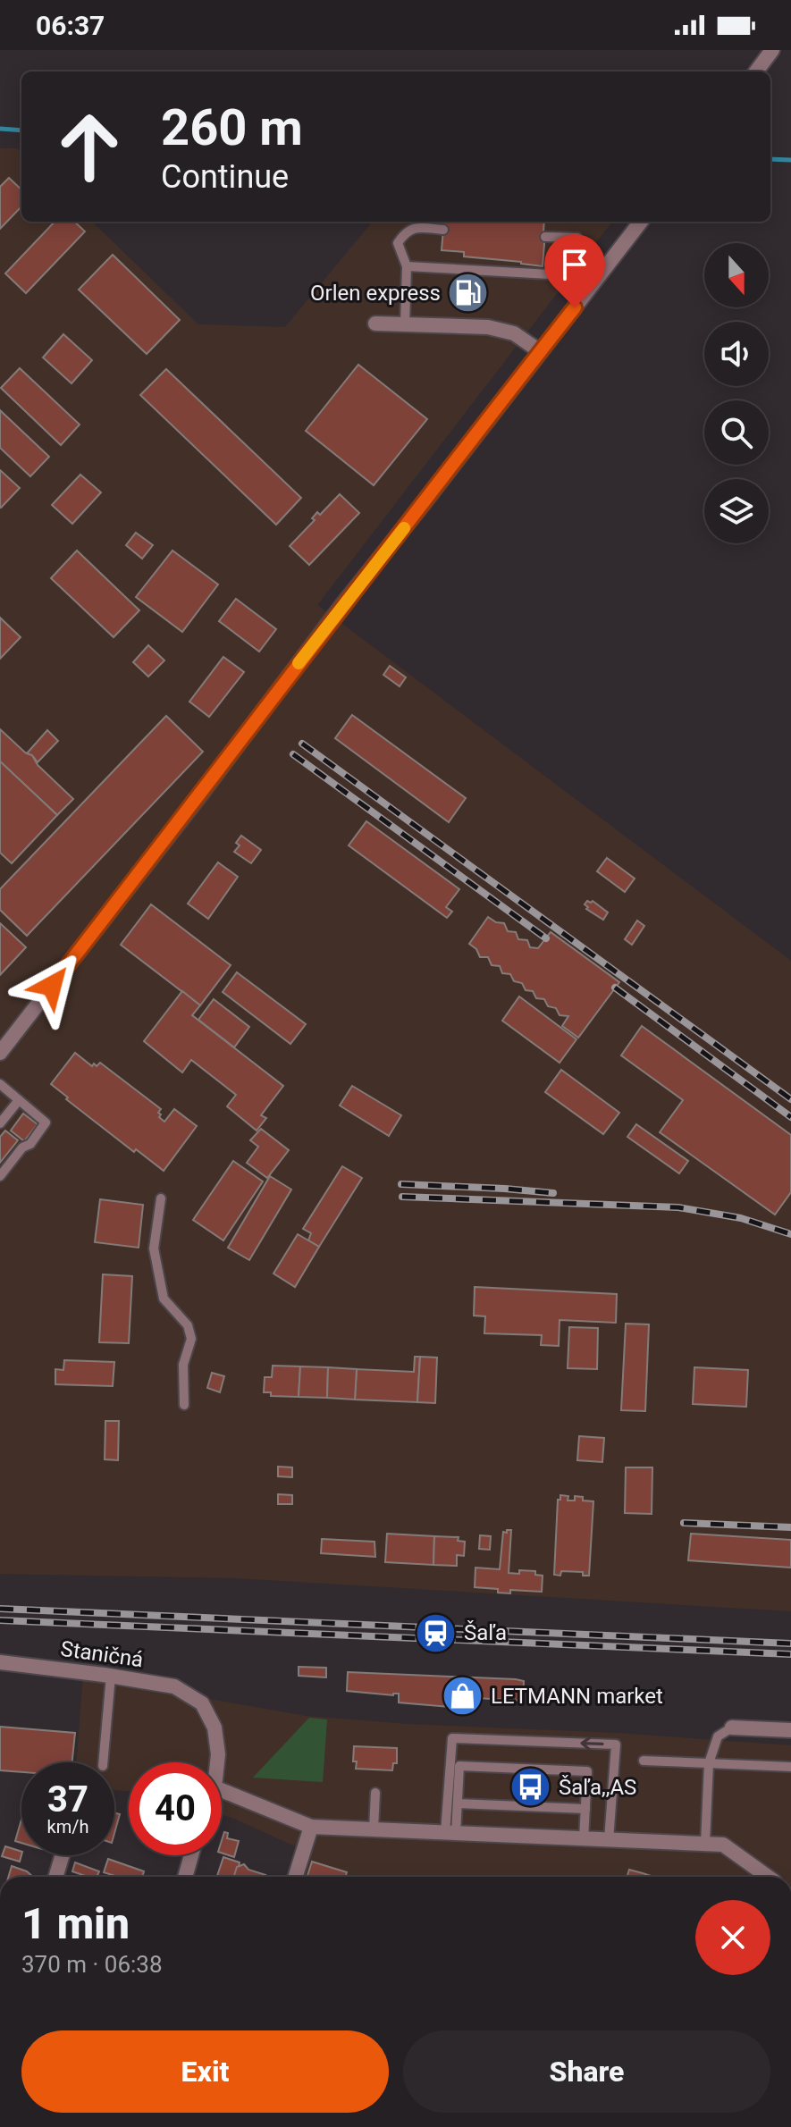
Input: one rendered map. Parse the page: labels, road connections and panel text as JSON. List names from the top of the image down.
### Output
{
  "streets": {
    "street": ["Staničná"]
  },
  "places": {
    "fuel station": ["Orlen express"],
    "station": ["Šaľa"],
    "shop": ["LETMANN market"],
    "bus stop": ["Šaľa,,AS"]
  },
  "north": "bottom",
  "page": {
    "status": "06:37",
    "turn": ["260 m", "Continue"],
    "speed": "37 km/h",
    "limit": "40",
    "heading": ["1 min", "370 m · 06:38"],
    "buttons": ["Exit", "Share"]
  }
}
